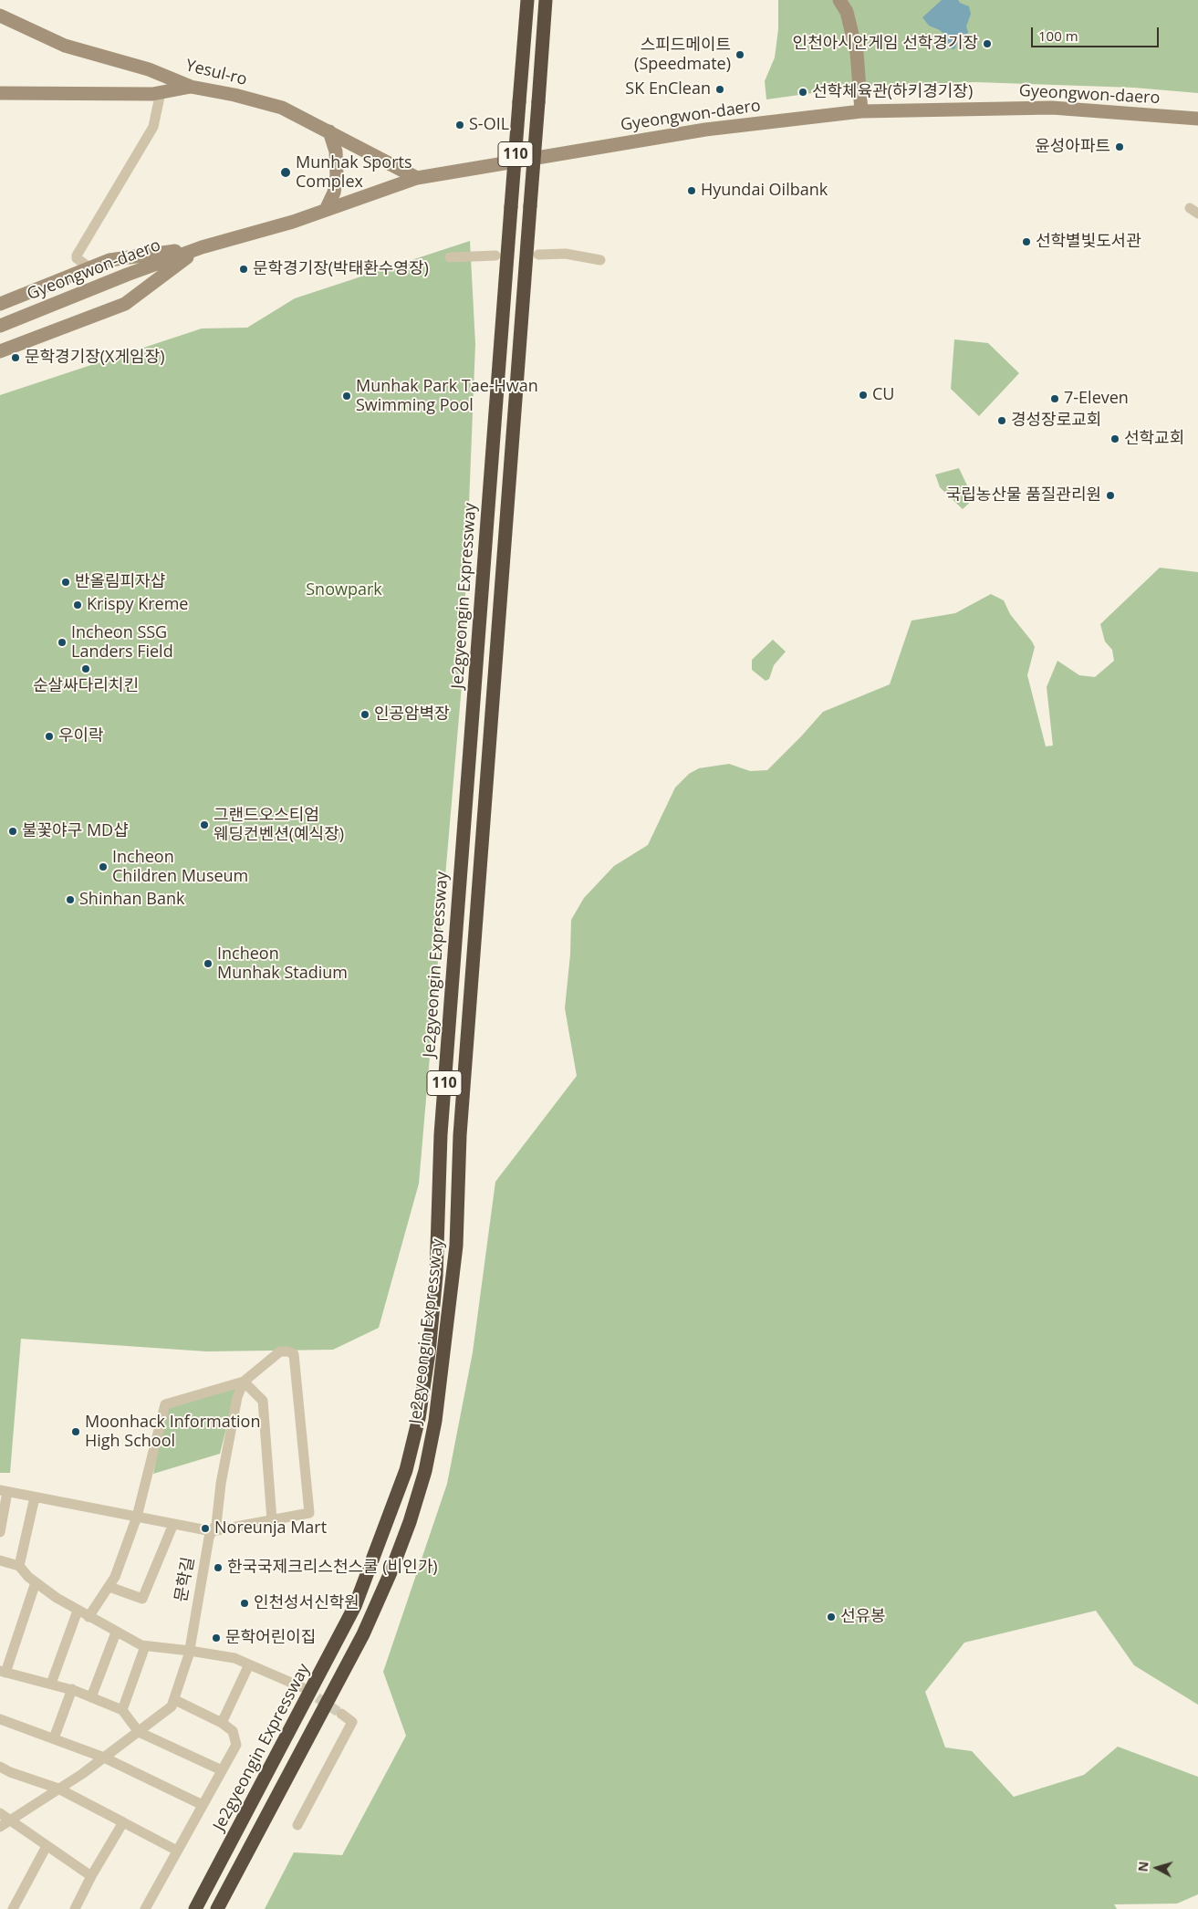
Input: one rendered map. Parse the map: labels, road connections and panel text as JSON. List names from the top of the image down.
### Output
{
  "streets": {
    "highway": ["110", "Je2gyeongin Expressway"],
    "main road": ["Yesul-ro", "Gyeongwon-daero"],
    "street": ["문학길"]
  },
  "crossings": [
    ["Yesul-ro", "Gyeongwon-daero"]
  ],
  "parks": ["Snowpark"],
  "places": [
    "인천아시안게임 선학경기장",
    "스피드메이트 (Speedmate)",
    "SK EnClean",
    "선학체육관(하키경기장)",
    "S-OIL",
    "윤성아파트",
    "Munhak Sports Complex",
    "Hyundai Oilbank",
    "선학별빛도서관",
    "문학경기장(박태환수영장)",
    "문학경기장(X게임장)",
    "CU",
    "Munhak Park Tae-Hwan Swimming Pool",
    "7-Eleven",
    "경성장로교회",
    "선학교회",
    "국립농산물 품질관리원",
    "반올림피자샵",
    "Krispy Kreme",
    "Incheon SSG Landers Field",
    "순살싸다리치킨",
    "인공암벽장",
    "우이락",
    "그랜드오스티엄 웨딩컨벤션(예식장)",
    "불꽃야구 MD샵",
    "Incheon Children Museum",
    "Shinhan Bank",
    "Incheon Munhak Stadium",
    "Moonhack Information High School",
    "Noreunja Mart",
    "한국국제크리스천스쿨 (비인가)",
    "인천성서신학원",
    "선유봉",
    "문학어린이집"
  ],
  "scale_bar": "100 m",
  "north": "left"
}
